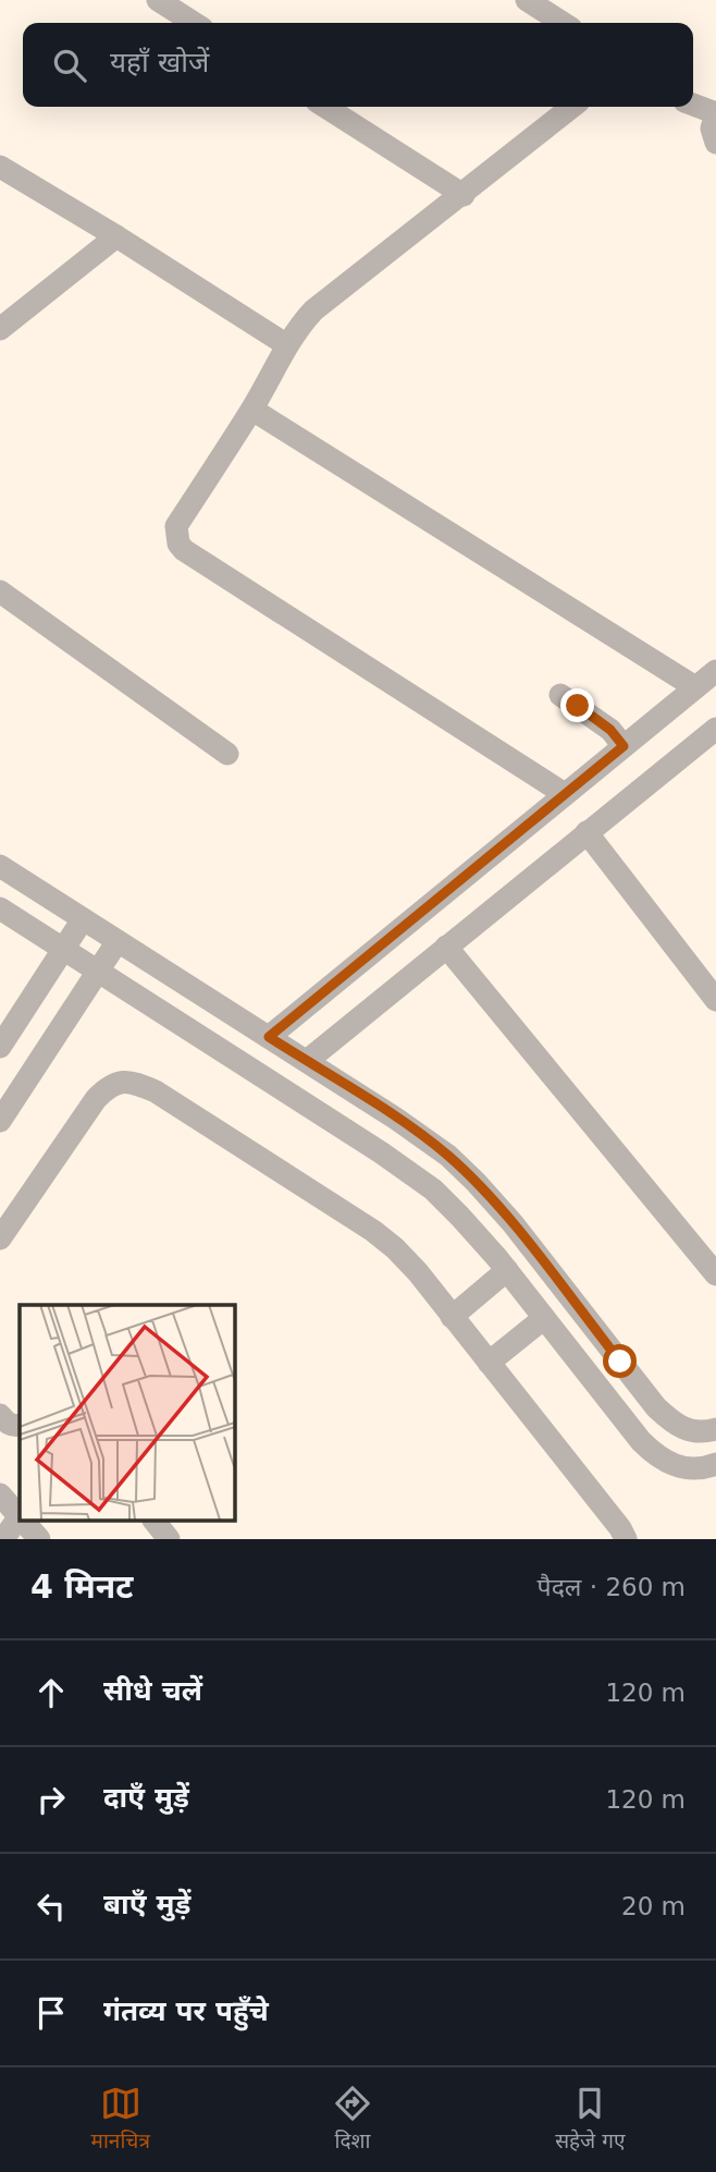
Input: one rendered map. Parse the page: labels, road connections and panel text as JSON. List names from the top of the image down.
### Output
{
  "page": {
    "search": "यहाँ खोजें",
    "heading": ["4 मिनट", "पैदल · 260 m"],
    "list": [
      ["सीधे चलें", "120 m"],
      ["दाएँ मुड़ें", "120 m"],
      ["बाएँ मुड़ें", "20 m"],
      "गंतव्य पर पहुँचे"
    ],
    "nav": ["मानचित्र", "दिशा", "सहेजे गए"]
  }
}
